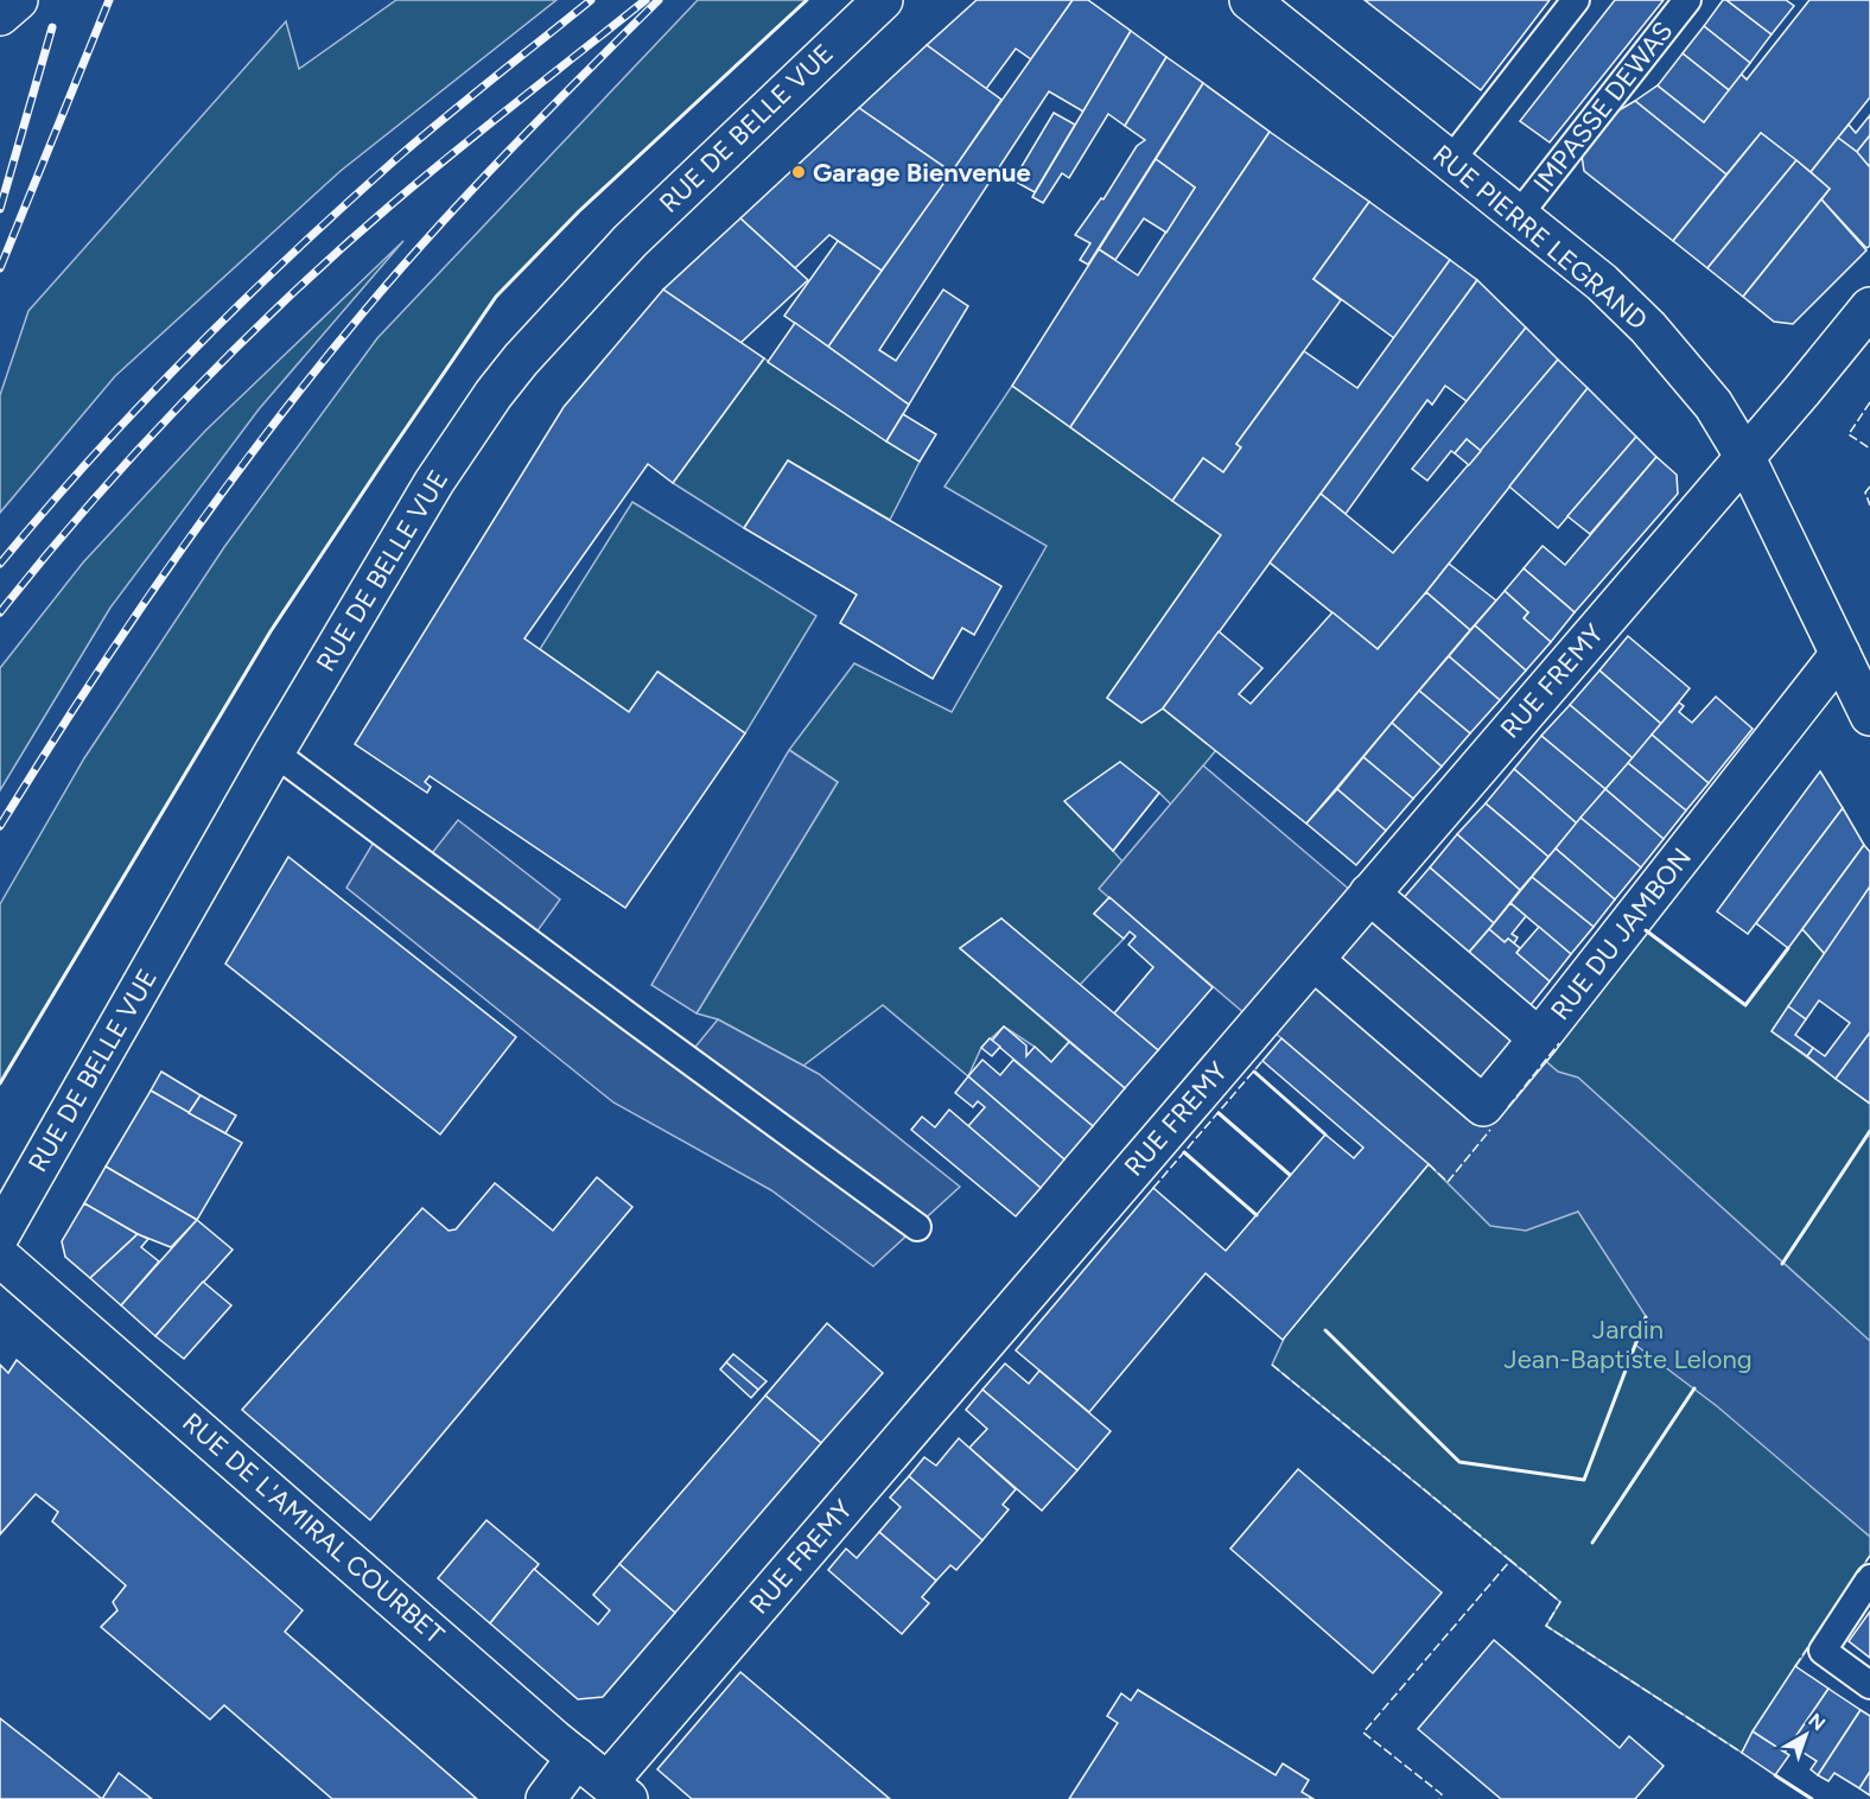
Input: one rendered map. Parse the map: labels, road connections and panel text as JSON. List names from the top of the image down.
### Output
{
  "streets": {
    "main road": [
      "RUE DE BELLE VUE",
      "RUE PIERRE LEGRAND",
      "RUE FREMY",
      "RUE DU JAMBON",
      "RUE DE L'AMIRAL COURBET"
    ],
    "lane": ["IMPASSE DEWAS"]
  },
  "crossings": [
    ["IMPASSE DEWAS", "RUE PIERRE LEGRAND"],
    ["RUE PIERRE LEGRAND", "RUE FREMY"],
    ["RUE PIERRE LEGRAND", "RUE DU JAMBON"],
    ["RUE FREMY", "RUE DU JAMBON"],
    ["RUE FREMY", "RUE DE L'AMIRAL COURBET"]
  ],
  "parks": ["Jardin Jean-Baptiste Lelong"],
  "places": ["Garage Bienvenue"],
  "north": "top right"
}
